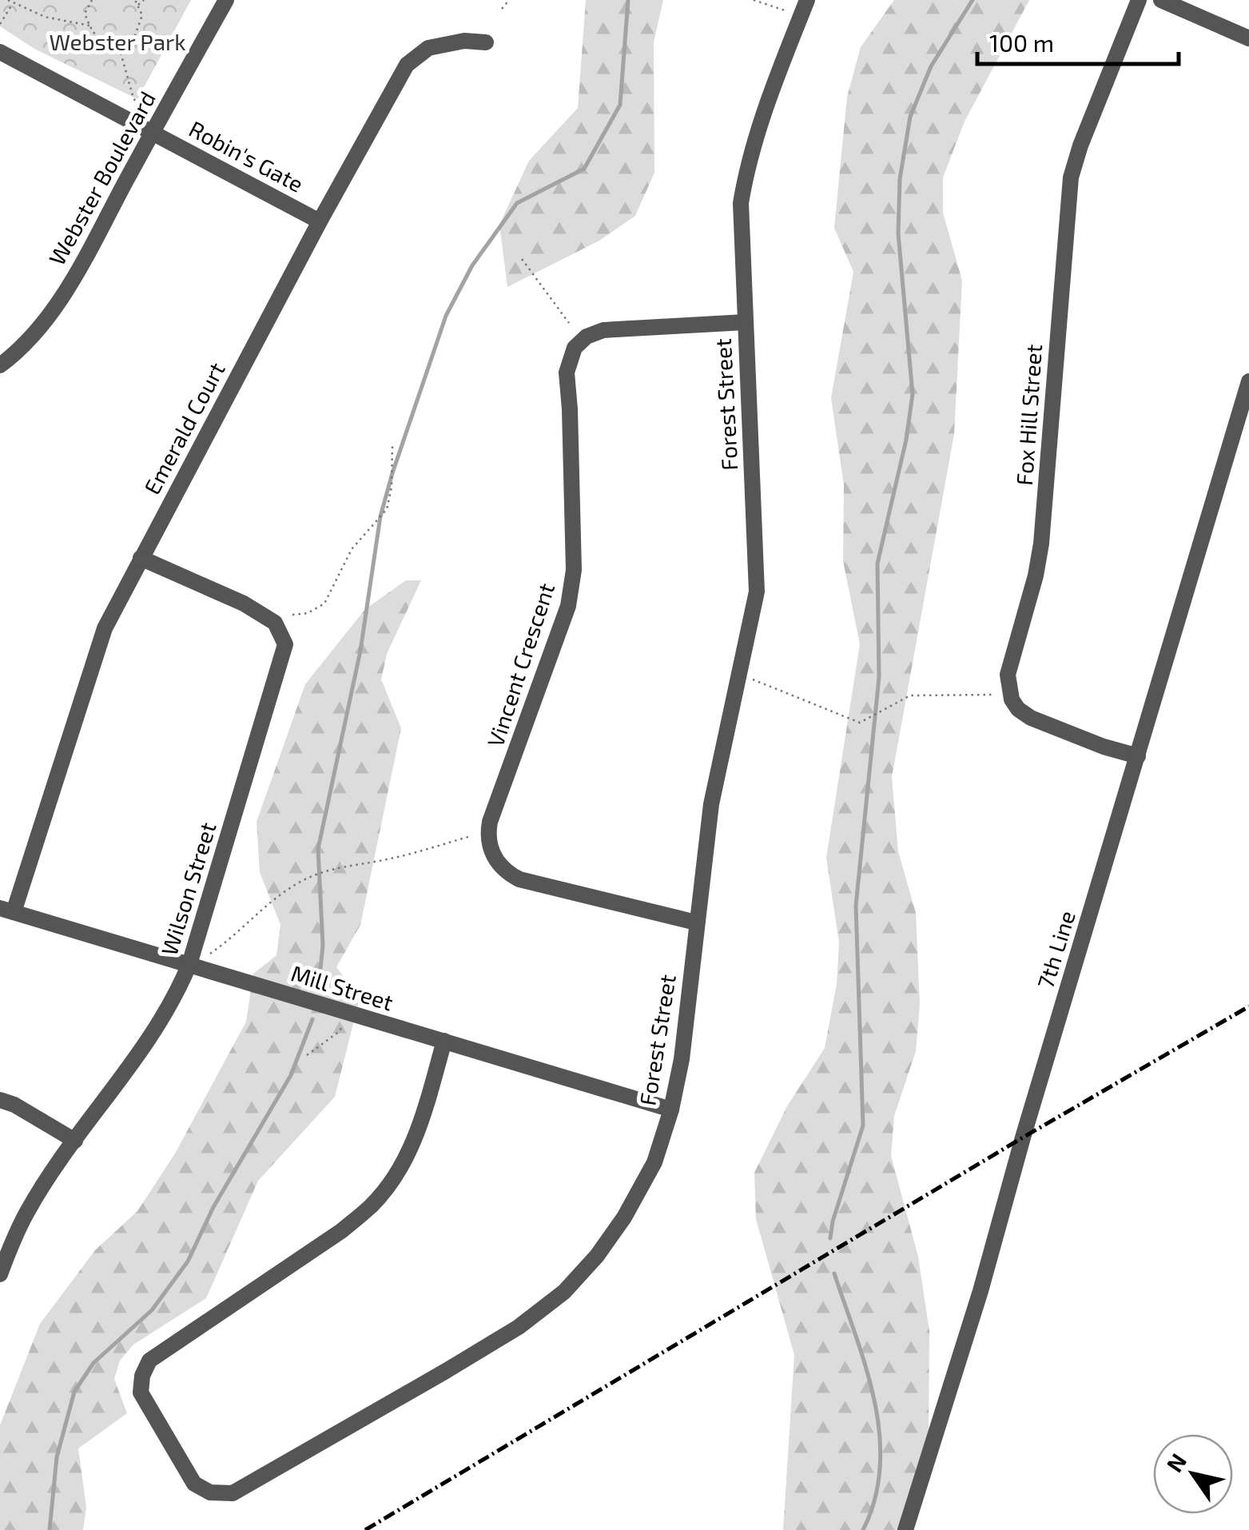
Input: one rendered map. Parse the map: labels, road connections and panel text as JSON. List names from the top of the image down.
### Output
{
  "streets": {
    "street": [
      "Robin's Gate",
      "Webster Boulevard",
      "Forest Street",
      "Fox Hill Street",
      "Emerald Court",
      "Vincent Crescent",
      "Wilson Street",
      "7th Line",
      "Mill Street"
    ]
  },
  "crossings": [
    ["Robin's Gate", "Webster Boulevard"],
    ["Robin's Gate", "Emerald Court"],
    ["Forest Street", "Vincent Crescent"],
    ["Forest Street", "Mill Street"],
    ["Fox Hill Street", "7th Line"],
    ["Emerald Court", "Wilson Street"],
    ["Emerald Court", "Mill Street"],
    ["Wilson Street", "Mill Street"]
  ],
  "parks": ["Webster Park"],
  "scale_bar": "100 m",
  "north": "top left"
}
